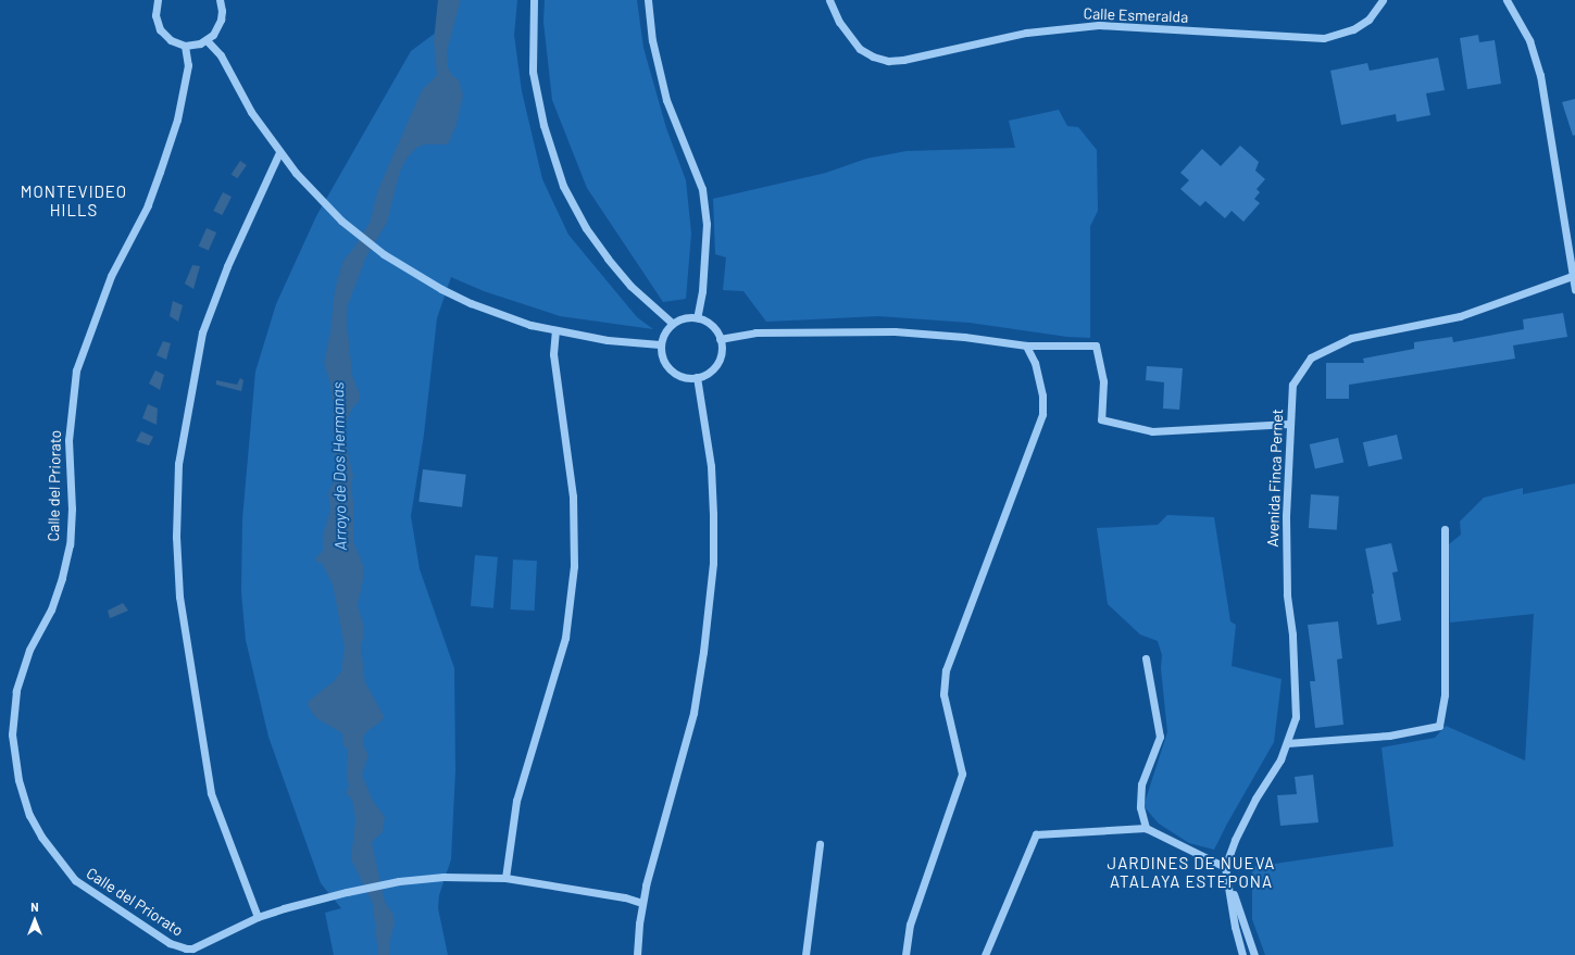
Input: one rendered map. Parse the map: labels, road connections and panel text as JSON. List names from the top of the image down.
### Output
{
  "streets": {
    "street": ["Calle Esmeralda", "Avenida Finca Pernet", "Calle del Priorato"]
  },
  "districts": ["MONTEVIDEO HILLS", "JARDINES DE NUEVA ATALAYA ESTEPONA"],
  "water": ["Arroyo de Dos Hermanas"],
  "north": "top"
}
